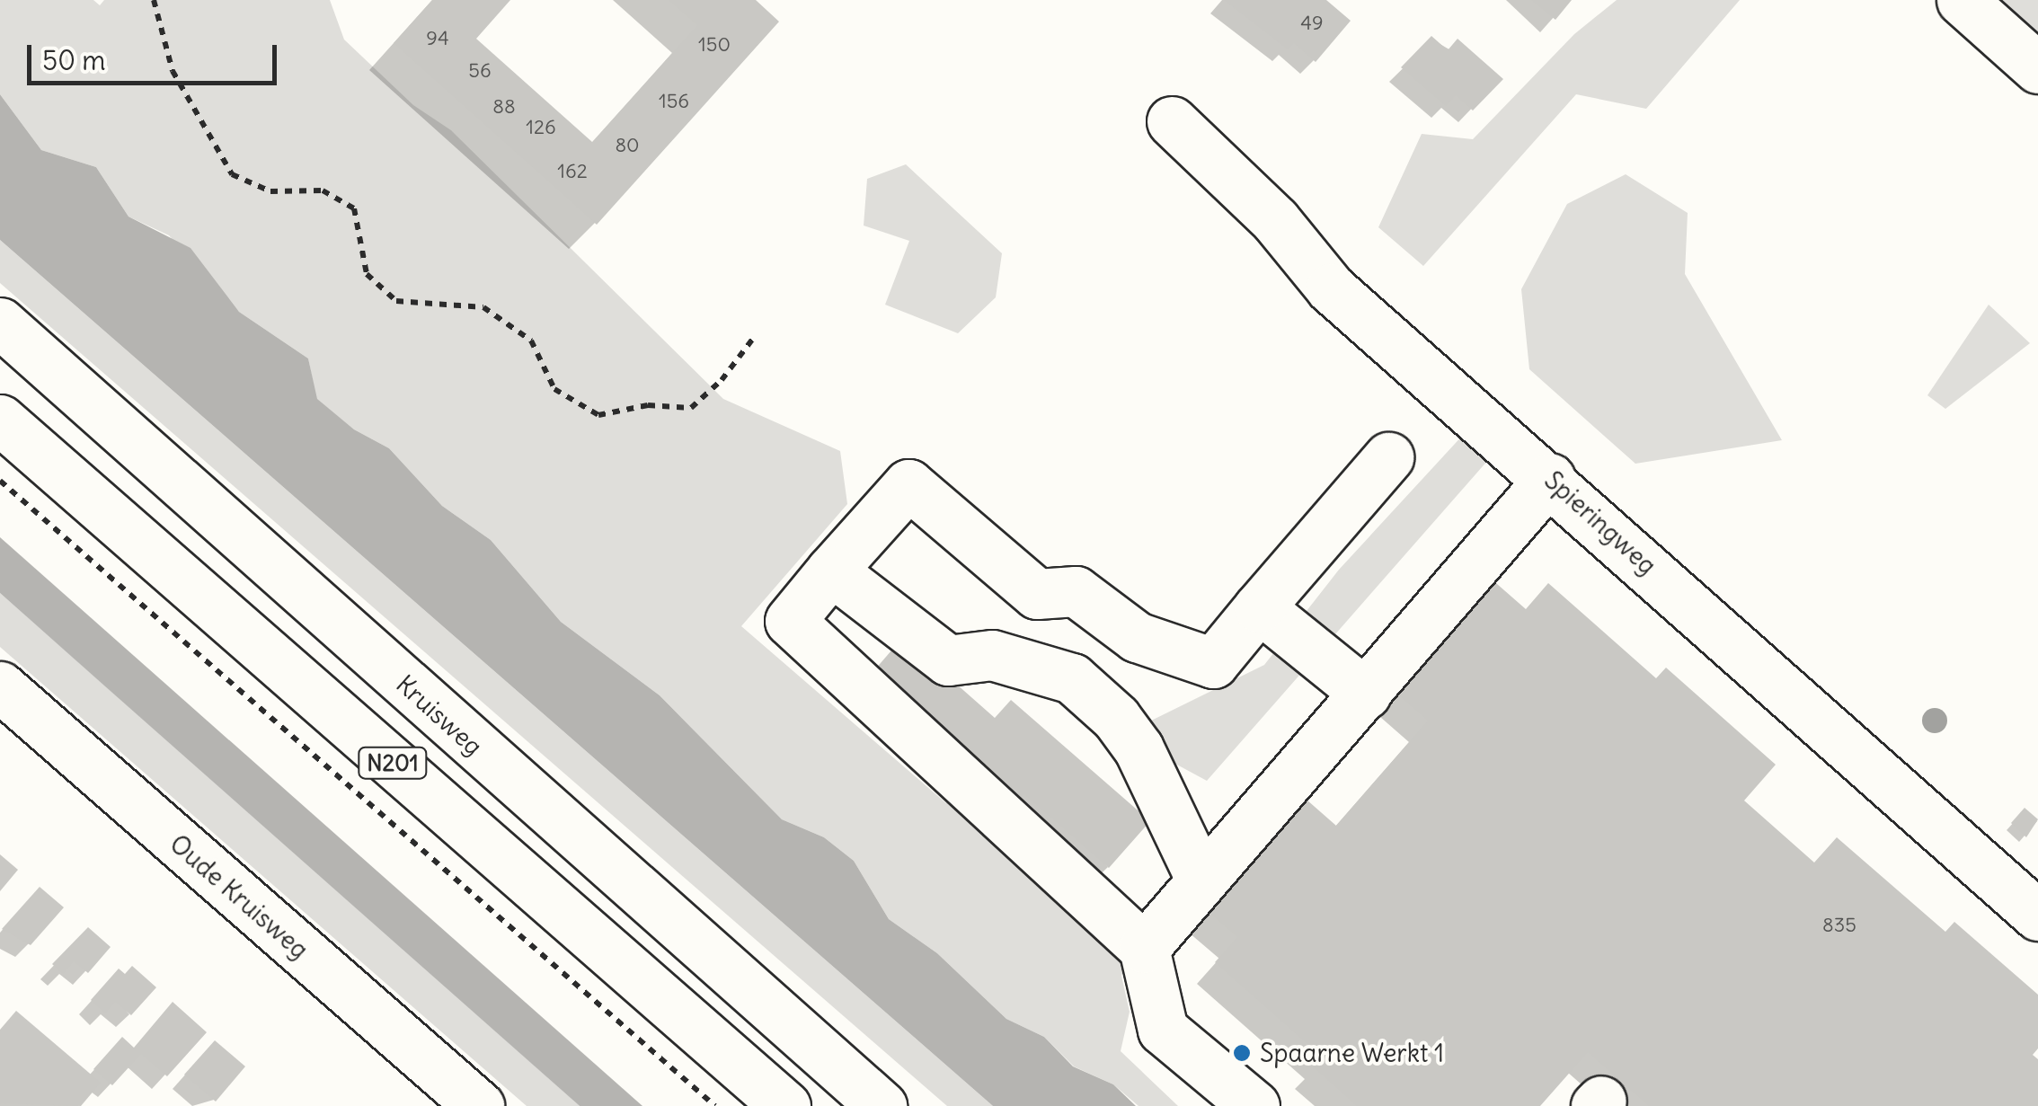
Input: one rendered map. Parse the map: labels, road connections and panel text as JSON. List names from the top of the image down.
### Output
{
  "streets": {
    "main road": [
      "Spieringweg",
      "Kruisweg",
      "N201",
      "Oude Kruisweg"
    ]
  },
  "places": ["Spaarne Werkt 1"],
  "house_numbers": [
    "49",
    "94",
    "150",
    "56",
    "156",
    "88",
    "126",
    "80",
    "162",
    "835"
  ],
  "scale_bar": "50 m"
}
